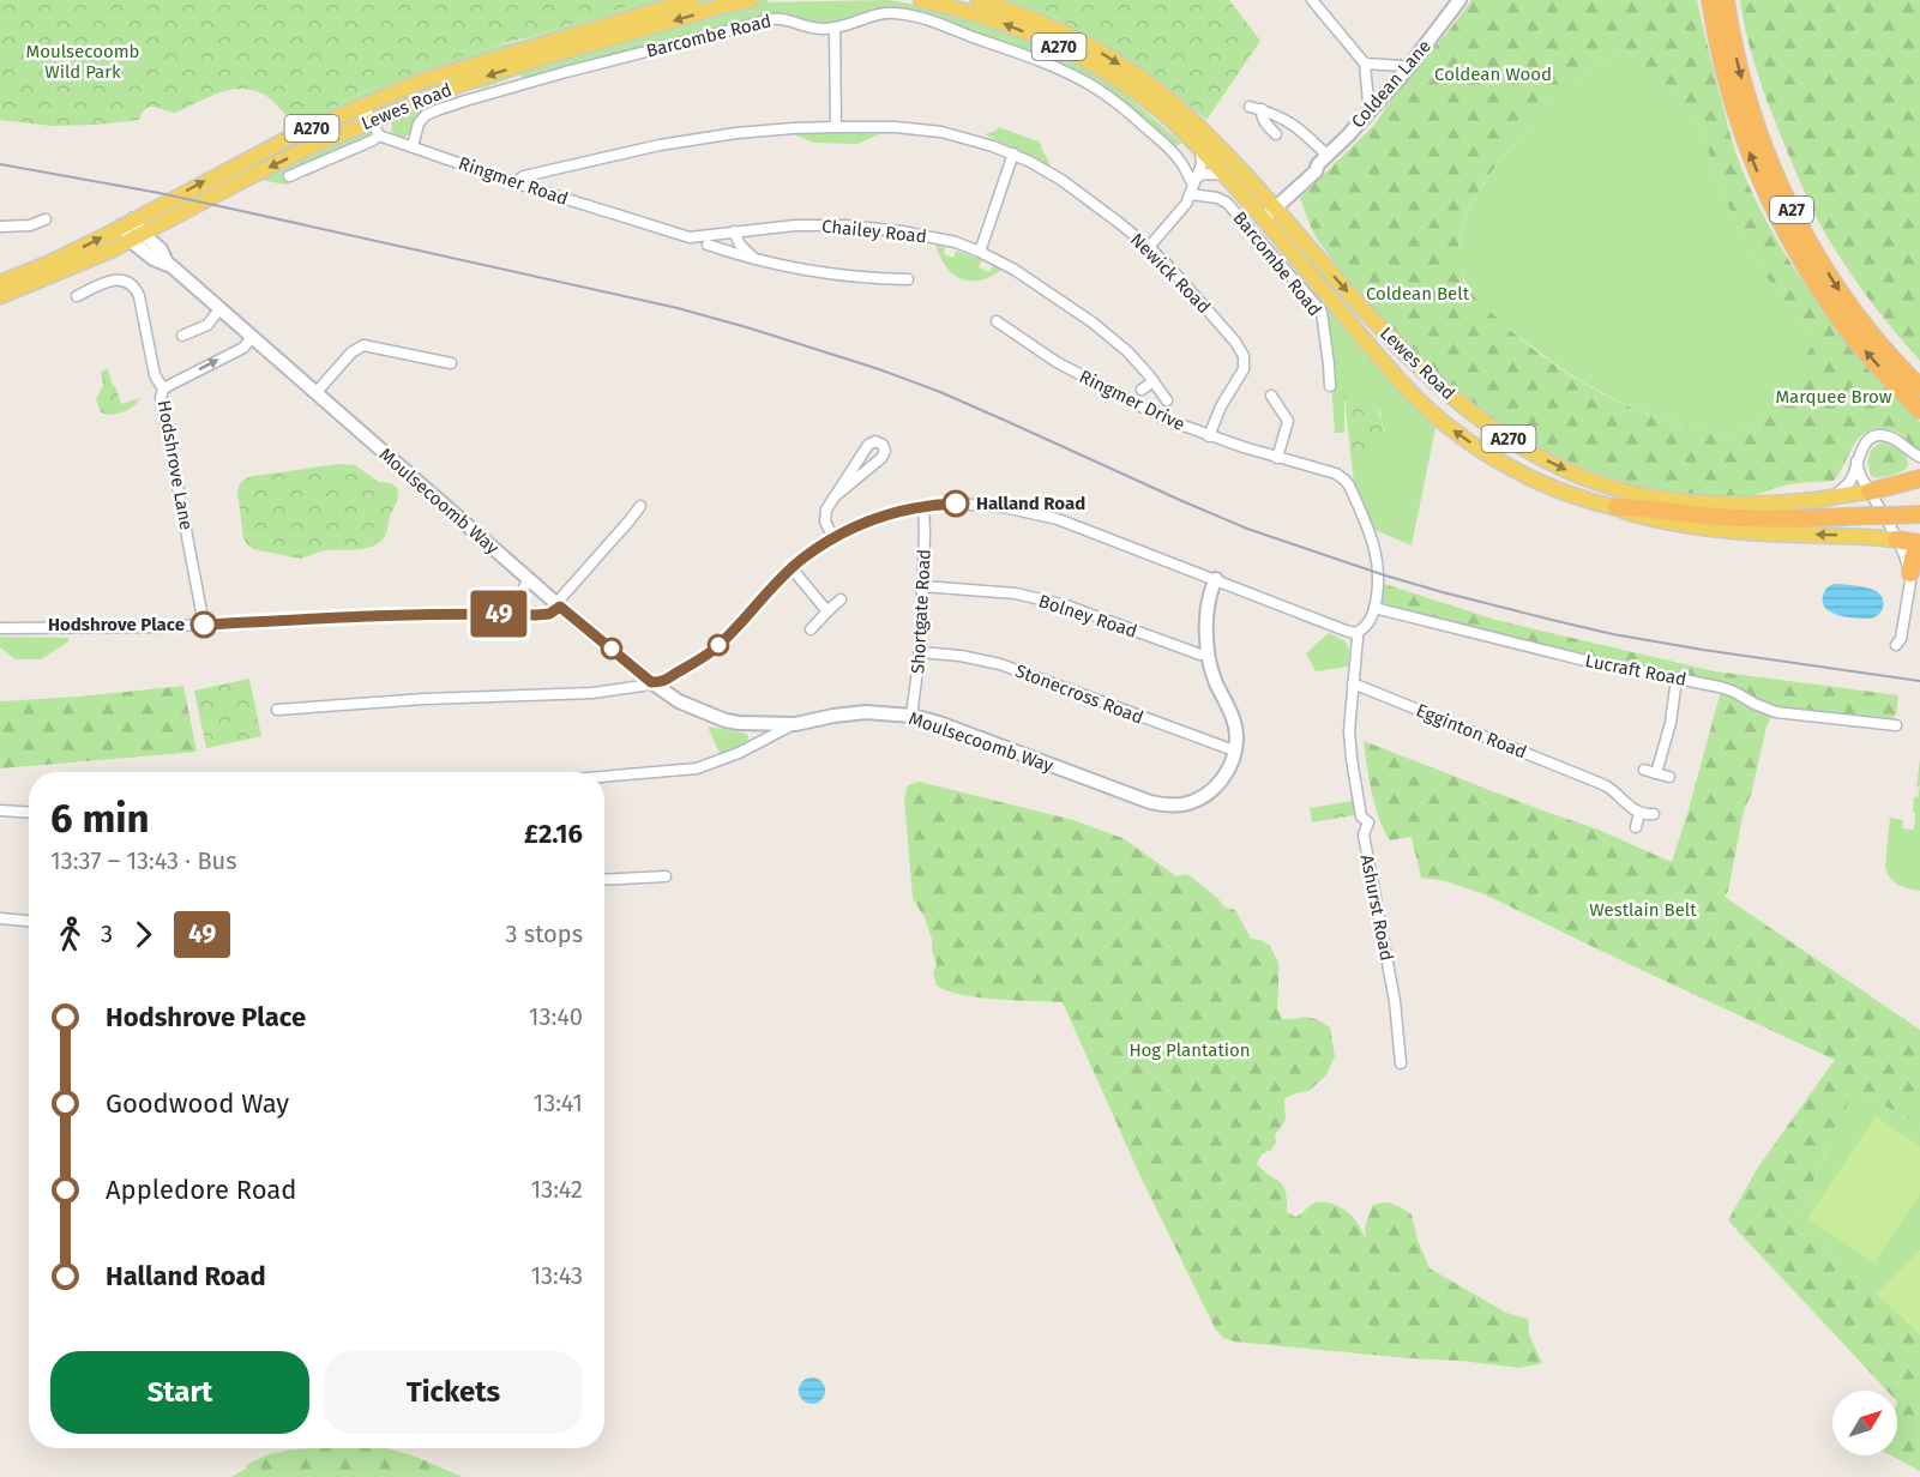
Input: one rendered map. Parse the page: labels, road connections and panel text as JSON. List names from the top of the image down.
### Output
{
  "streets": {
    "highway": ["A27"],
    "main road": ["A270", "Lewes Road"],
    "street": [
      "Barcombe Road",
      "Coldean Lane",
      "Ringmer Road",
      "Chailey Road",
      "Newick Road",
      "Ringmer Drive",
      "Hodshrove Lane",
      "Moulsecoomb Way",
      "Shortgate Road",
      "Bolney Road",
      "Lucraft Road",
      "Stonecross Road",
      "Egginton Road",
      "Ashurst Road"
    ]
  },
  "crossings": [
    ["Barcombe Road", "Ringmer Road"],
    ["A270", "Lewes Road"],
    ["Coldean Lane", "Lewes Road"],
    ["Lewes Road", "Moulsecoomb Way"],
    ["Ringmer Road", "Chailey Road"],
    ["Ringmer Road", "Newick Road"],
    ["Newick Road", "Ringmer Drive"],
    ["Ringmer Drive", "Lucraft Road"],
    ["Moulsecoomb Way", "Shortgate Road"],
    ["Moulsecoomb Way", "Stonecross Road"],
    ["Shortgate Road", "Bolney Road"],
    ["Shortgate Road", "Stonecross Road"],
    ["Egginton Road", "Ashurst Road"]
  ],
  "parks": [
    "Moulsecoomb Wild Park",
    "Coldean Wood",
    "Coldean Belt",
    "Marquee Brow",
    "Westlain Belt",
    "Hog Plantation"
  ],
  "places": ["Halland Road", "Hodshrove Place"],
  "lines": ["bus line 49"],
  "north": "top right",
  "page": {
    "on_map": "49",
    "heading": ["6 min", "13:37 – 13:43 · Bus", "£2.16"],
    "legs": ["3", "49", "3 stops"],
    "list": [
      {
        "name": "Hodshrove Place",
        "value": "13:40"
      },
      {
        "name": "Goodwood Way",
        "value": "13:41"
      },
      {
        "name": "Appledore Road",
        "value": "13:42"
      },
      {
        "name": "Halland Road",
        "value": "13:43"
      }
    ],
    "buttons": ["Start", "Tickets"]
  }
}
